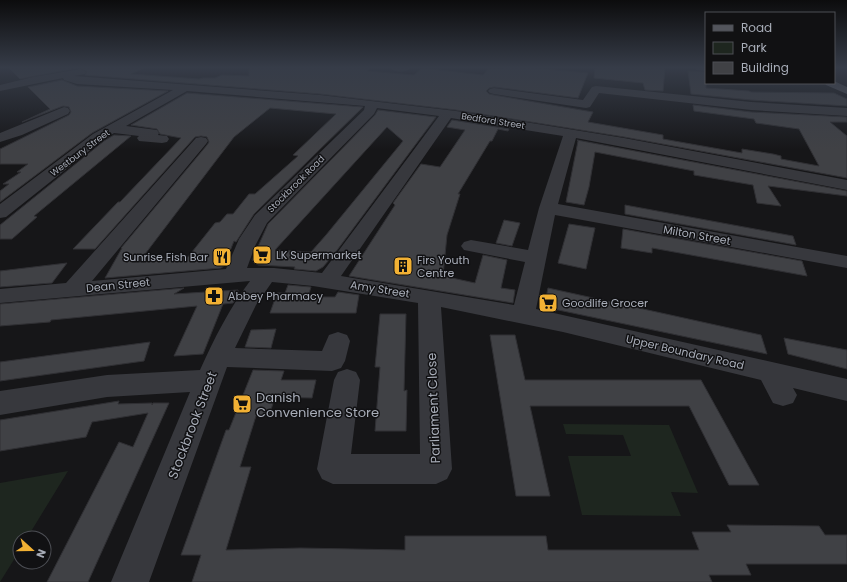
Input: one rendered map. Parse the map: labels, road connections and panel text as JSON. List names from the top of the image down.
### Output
{
  "streets": {
    "street": [
      "Bedford Street",
      "Westbury Street",
      "Stockbrook Road",
      "Milton Street",
      "Dean Street",
      "Amy Street",
      "Upper Boundary Road",
      "Parliament Close",
      "Stockbrook Street"
    ]
  },
  "crossings": [
    ["Bedford Street", "Stockbrook Road"],
    ["Stockbrook Road", "Dean Street"],
    ["Stockbrook Road", "Amy Street"],
    ["Dean Street", "Amy Street"],
    ["Amy Street", "Upper Boundary Road"],
    ["Amy Street", "Parliament Close"],
    ["Amy Street", "Stockbrook Street"]
  ],
  "places": {
    "supermarket": ["LK Supermarket", "Goodlife Grocer", "Danish Convenience Store"],
    "restaurant": ["Sunrise Fish Bar"],
    "building": ["Firs Youth Centre"],
    "pharmacy": ["Abbey Pharmacy"]
  },
  "legend": ["Road", "Park", "Building"],
  "north": "right"
}
